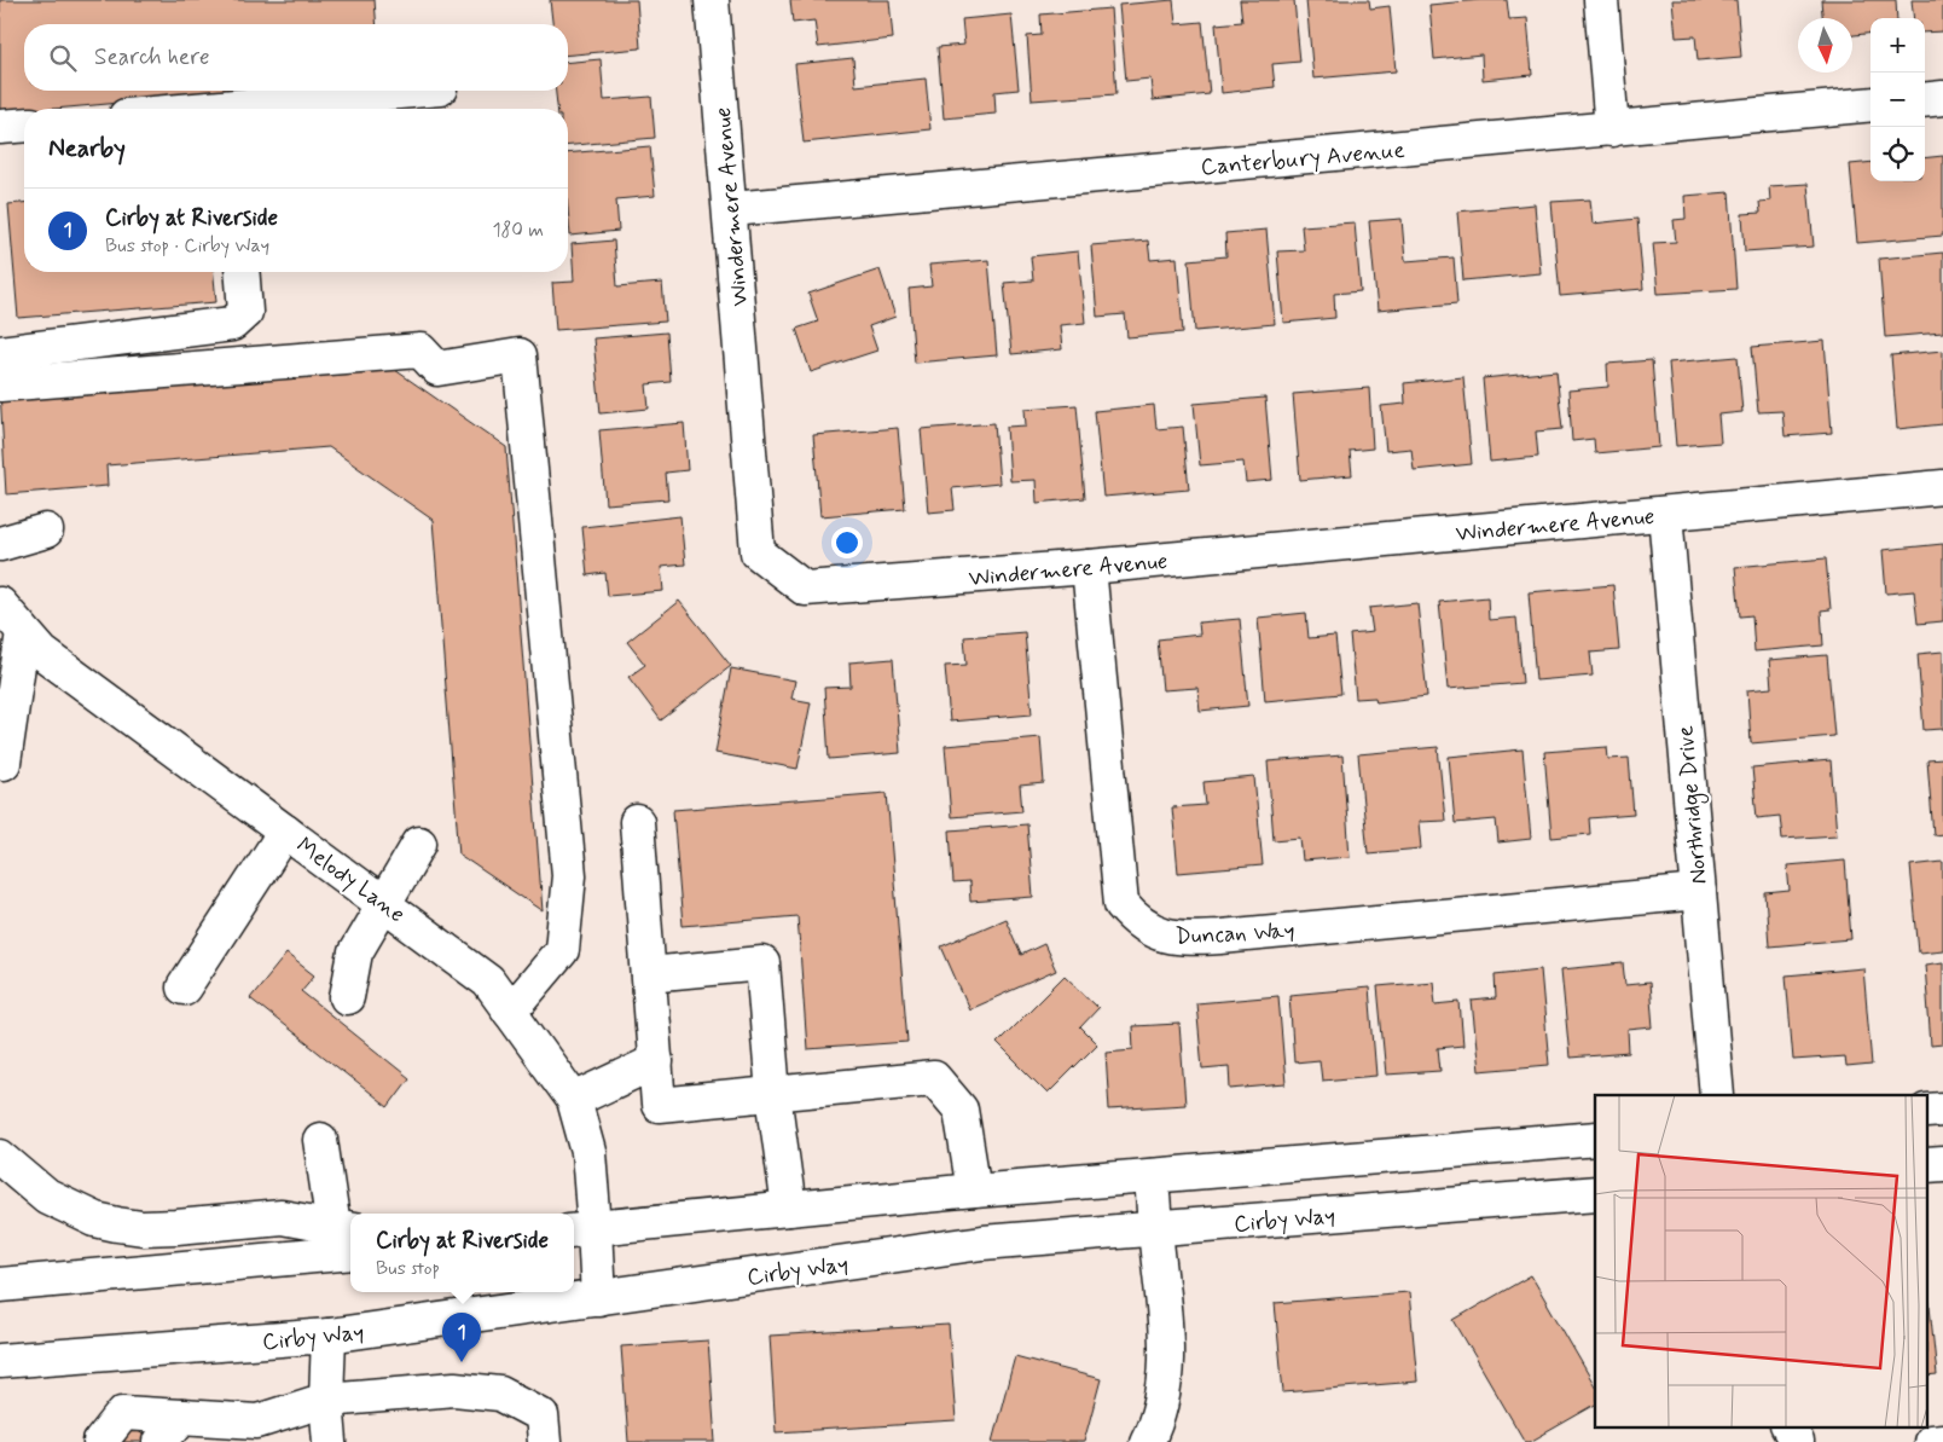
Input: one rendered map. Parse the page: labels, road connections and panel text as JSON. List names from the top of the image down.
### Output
{
  "streets": {
    "main road": [
      "Canterbury Avenue",
      "Windermere Avenue",
      "Northridge Drive",
      "Melody Lane",
      "Duncan Way",
      "Cirby Way"
    ]
  },
  "crossings": [
    ["Canterbury Avenue", "Windermere Avenue"],
    ["Windermere Avenue", "Northridge Drive"],
    ["Windermere Avenue", "Duncan Way"],
    ["Northridge Drive", "Duncan Way"],
    ["Melody Lane", "Cirby Way"]
  ],
  "north": "bottom",
  "page": {
    "map_buttons": ["+", "−"],
    "search": "Search here",
    "heading": "Nearby",
    "list": [
      {
        "mark": "1",
        "name": "Cirby at Riverside",
        "note": "Bus stop · Cirby Way",
        "value": "180 m"
      }
    ],
    "popup": ["Cirby at Riverside", "Bus stop"],
    "pins": "1"
  }
}
